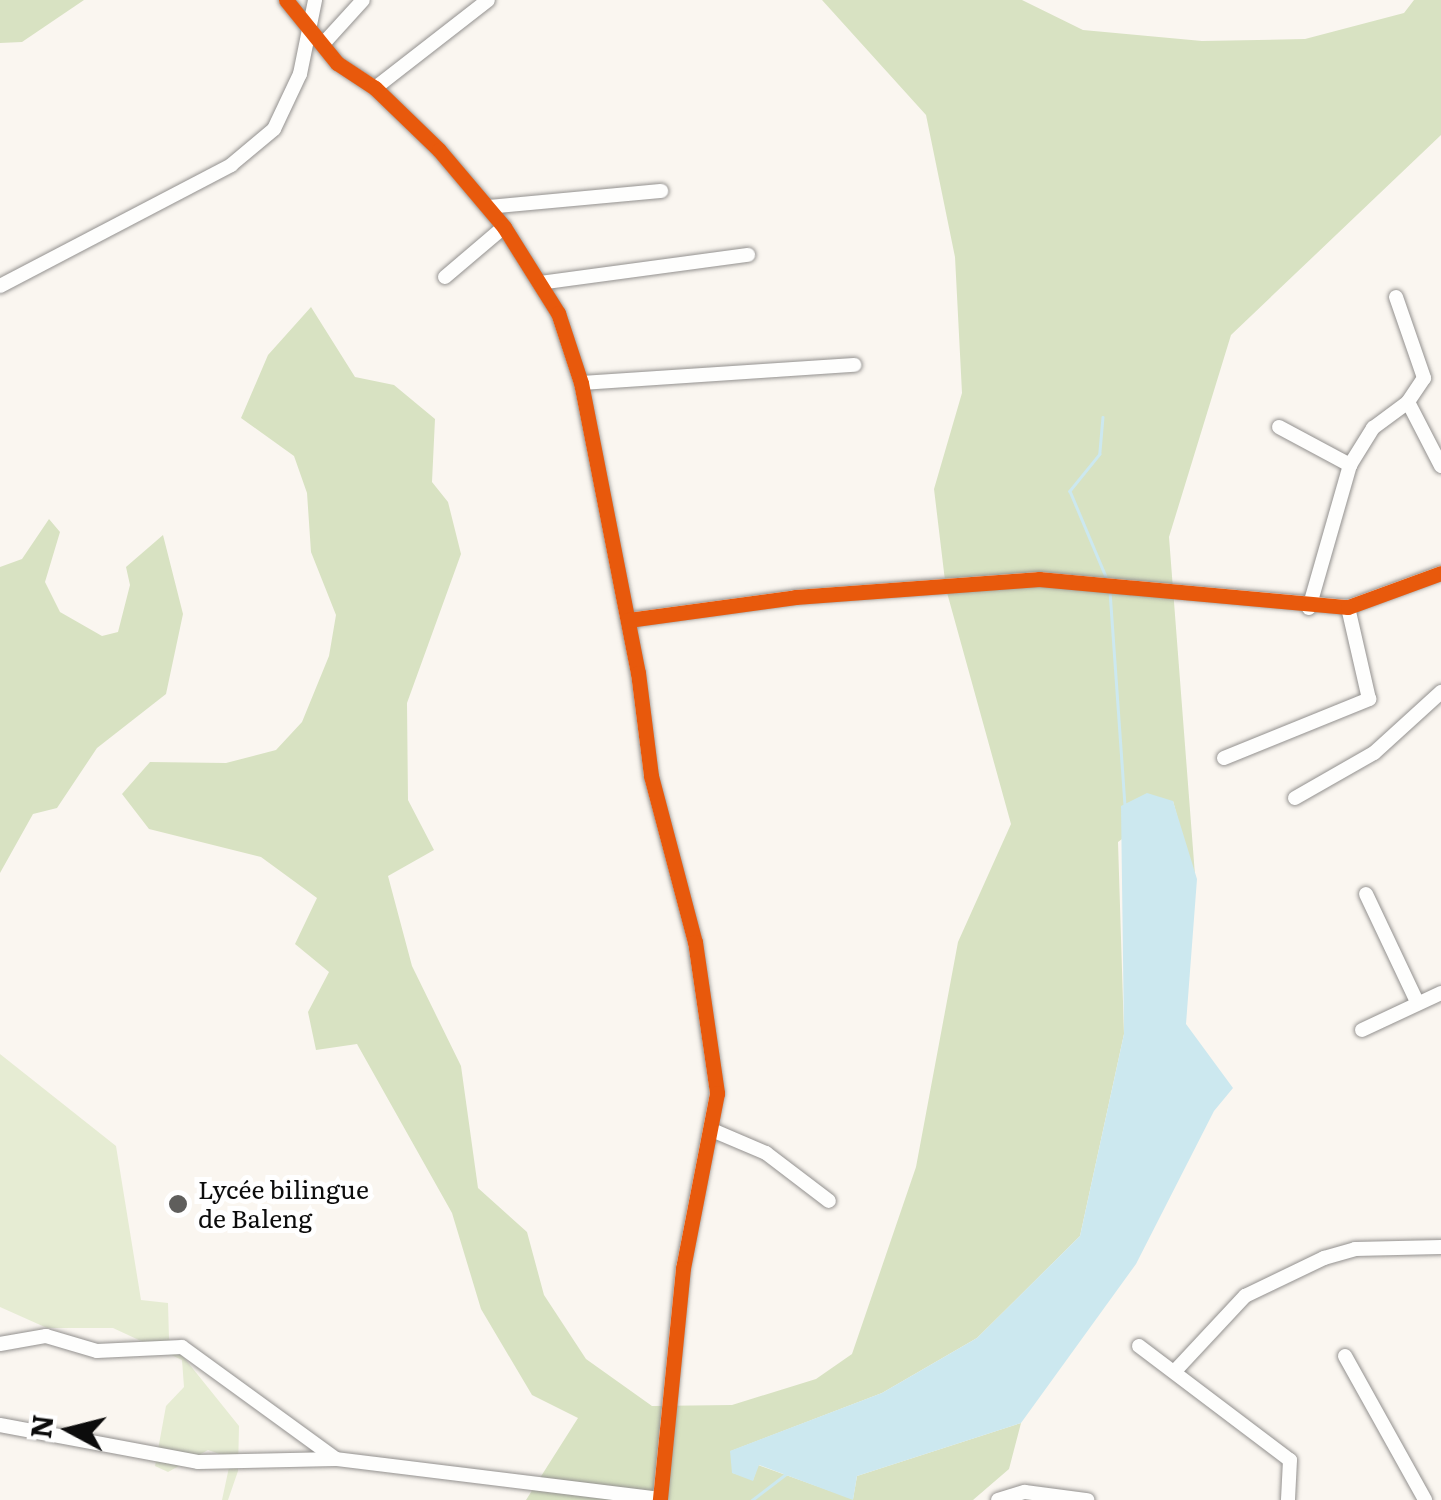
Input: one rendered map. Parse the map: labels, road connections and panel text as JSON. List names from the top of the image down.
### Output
{
  "places": ["Lycée bilingue de Baleng"],
  "north": "left"
}
